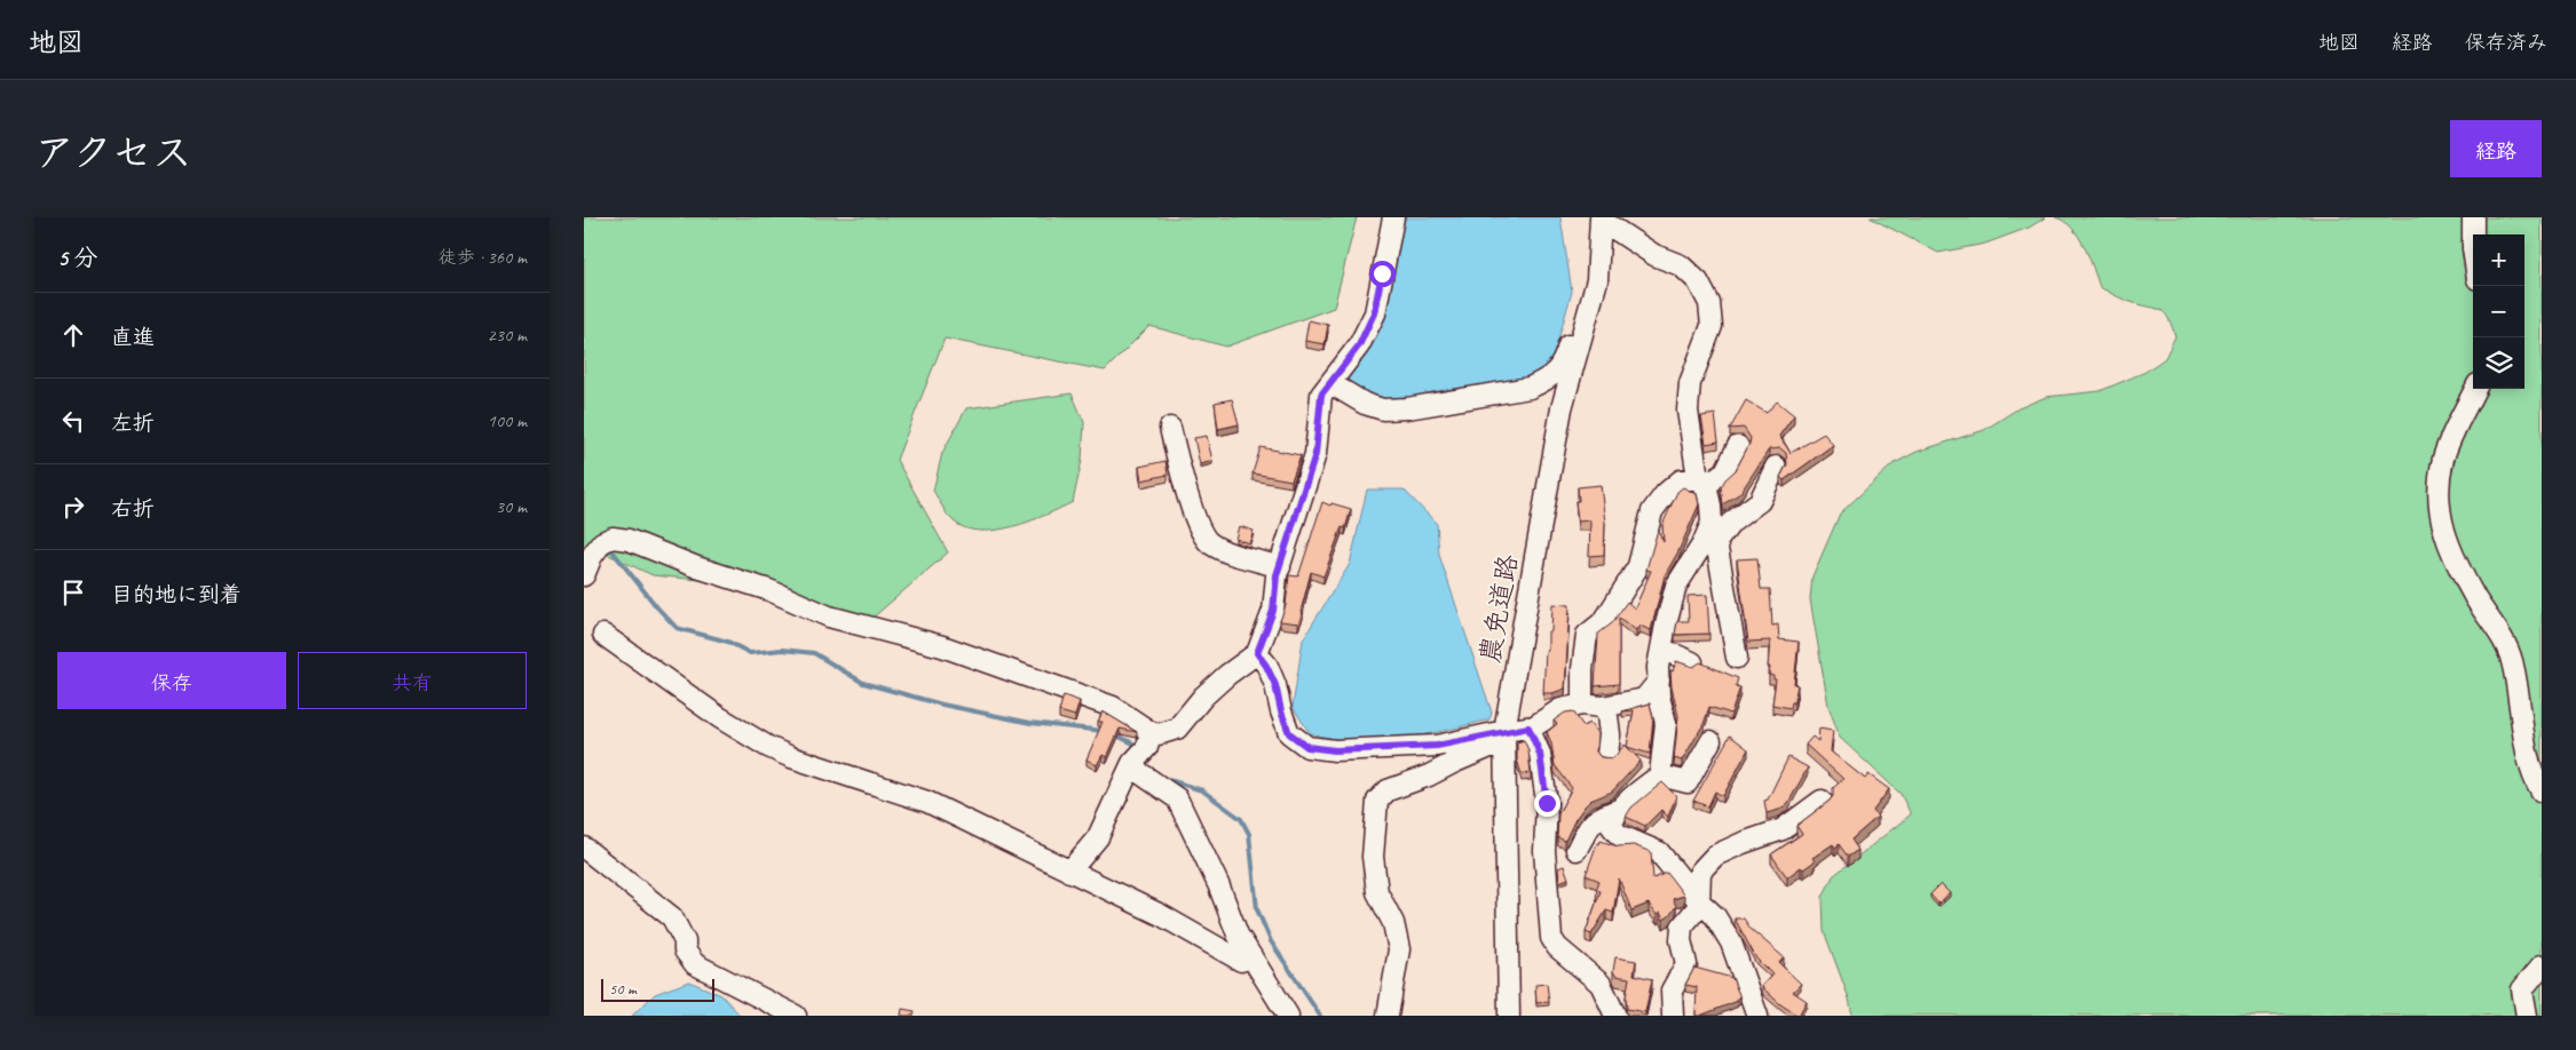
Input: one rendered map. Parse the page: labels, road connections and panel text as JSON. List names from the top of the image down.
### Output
{
  "streets": {
    "street": ["農免道路"]
  },
  "scale_bar": "50 m",
  "page": {
    "header": "地図",
    "nav": ["地図", "経路", "保存済み"],
    "title": "アクセス",
    "buttons": [
      "経路",
      ["保存", "共有"]
    ],
    "heading": ["5 分", "徒歩 · 360 m"],
    "map_buttons": ["+", "−"],
    "list": [
      ["直進", "230 m"],
      ["左折", "100 m"],
      ["右折", "30 m"],
      "目的地に到着"
    ],
    "scale": "50 m"
  }
}
